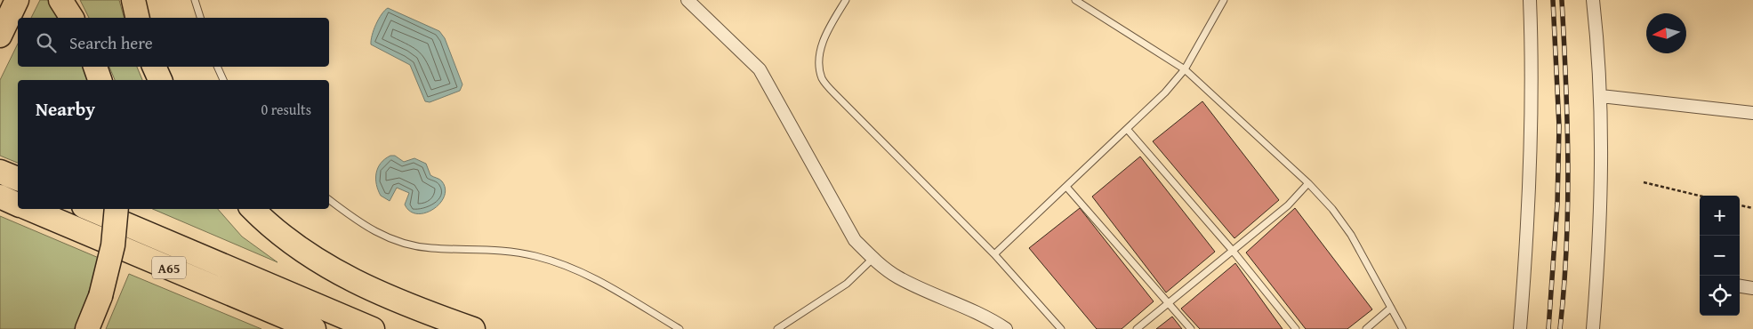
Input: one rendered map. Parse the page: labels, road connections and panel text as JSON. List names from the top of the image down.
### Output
{
  "streets": {
    "highway": ["Α65"]
  },
  "north": "left",
  "page": {
    "search": "Search here",
    "heading": ["Nearby", "0 results"],
    "map_buttons": ["+", "−"]
  }
}
